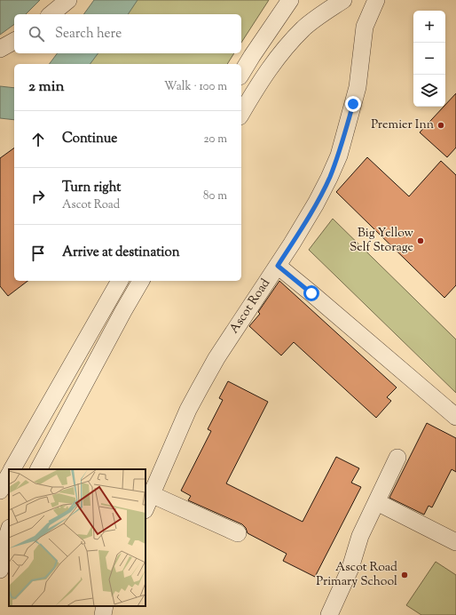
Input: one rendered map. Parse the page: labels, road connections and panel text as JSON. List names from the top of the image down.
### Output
{
  "streets": {
    "street": ["Ascot Road"]
  },
  "places": ["Premier Inn", "Big Yellow Self Storage", "Ascot Road Primary School"],
  "page": {
    "map_buttons": ["+", "−"],
    "search": "Search here",
    "heading": ["2 min", "Walk · 100 m"],
    "list": [
      ["Continue", "20 m"],
      ["Turn right", "Ascot Road", "80 m"],
      "Arrive at destination"
    ]
  }
}
